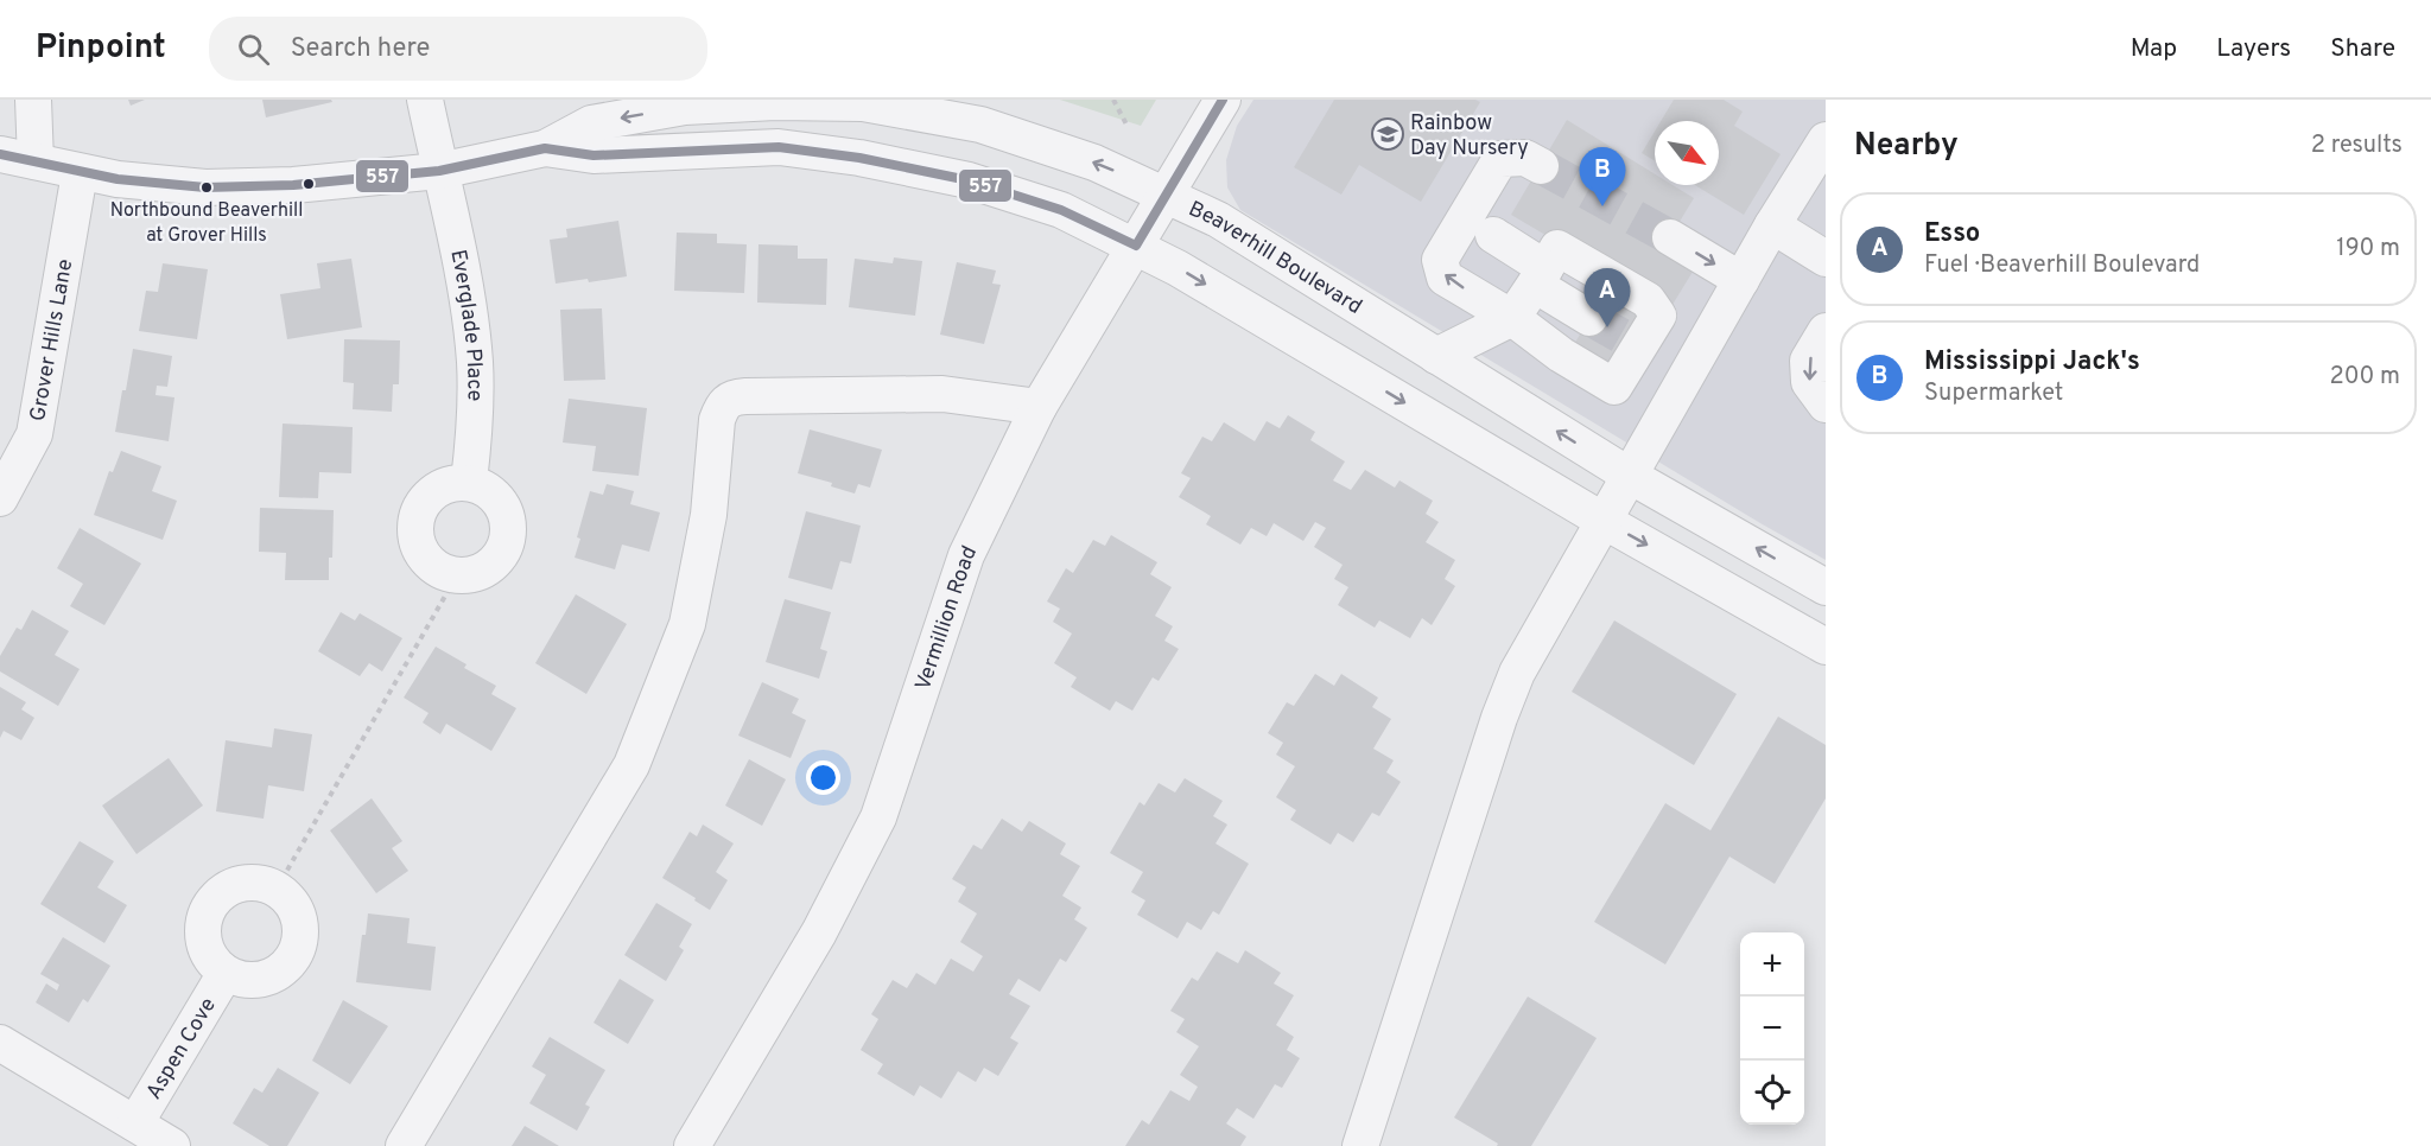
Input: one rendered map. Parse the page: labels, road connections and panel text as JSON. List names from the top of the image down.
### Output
{
  "streets": {
    "street": [
      "Beaverhill Boulevard",
      "Everglade Place",
      "Grover Hills Lane",
      "Vermillion Road",
      "Aspen Cove"
    ]
  },
  "crossings": [
    ["Beaverhill Boulevard", "Everglade Place"],
    ["Beaverhill Boulevard", "Grover Hills Lane"],
    ["Beaverhill Boulevard", "Vermillion Road"]
  ],
  "places": {
    "school or university": ["Rainbow Day Nursery"],
    "other": ["Northbound Beaverhill at Grover Hills"]
  },
  "lines": ["transit line 557"],
  "north": "bottom right",
  "page": {
    "header": "Pinpoint",
    "search": "Search here",
    "nav": ["Map", "Layers", "Share"],
    "heading": ["Nearby", "2 results"],
    "pins": ["B", "A"],
    "list": [
      {
        "mark": "A",
        "name": "Esso",
        "note": "Fuel · Beaverhill Boulevard",
        "value": "190 m"
      },
      {
        "mark": "B",
        "name": "Mississippi Jack's",
        "note": "Supermarket",
        "value": "200 m"
      }
    ],
    "map_buttons": ["+", "−"]
  }
}
